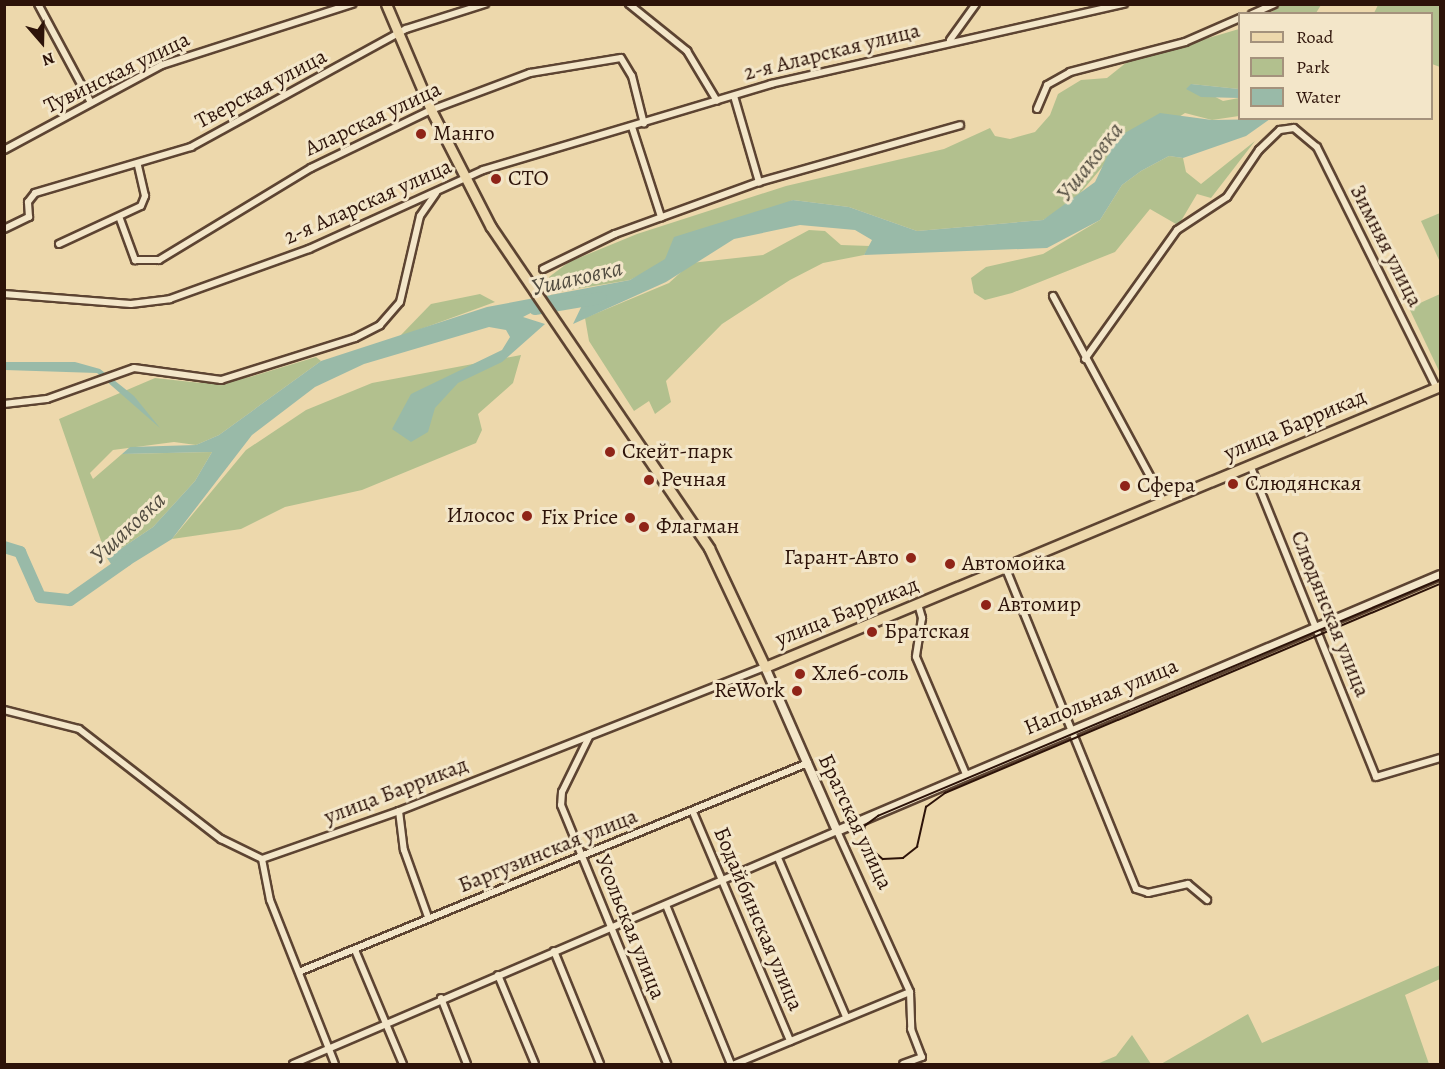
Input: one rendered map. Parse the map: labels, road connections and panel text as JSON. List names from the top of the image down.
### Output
{
  "streets": {
    "main road": ["улица Баррикад"],
    "street": [
      "2-я Аларская улица",
      "Тувинская улица",
      "Тверская улица",
      "Аларская улица",
      "Зимняя улица",
      "Слюдянская улица",
      "Напольная улица",
      "Братская улица",
      "Баргузинская улица",
      "Бодайбинская улица",
      "Усольская улица"
    ]
  },
  "crossings": [
    ["2-я Аларская улица", "Аларская улица"],
    ["Зимняя улица", "улица Баррикад"],
    ["улица Баррикад", "Слюдянская улица"],
    ["улица Баррикад", "Братская улица"],
    ["улица Баррикад", "Усольская улица"],
    ["Слюдянская улица", "Напольная улица"],
    ["Напольная улица", "Братская улица"],
    ["Напольная улица", "Бодайбинская улица"],
    ["Напольная улица", "Усольская улица"],
    ["Братская улица", "Баргузинская улица"],
    ["Баргузинская улица", "Бодайбинская улица"],
    ["Баргузинская улица", "Усольская улица"]
  ],
  "water": ["Ушаковка"],
  "places": [
    "Манго",
    "СТО",
    "Скейт-парк",
    "Речная",
    "Слюдянская",
    "Сфера",
    "Илосос",
    "Fix Price",
    "Флагман",
    "Гарант-Авто",
    "Автомойка",
    "Автомир",
    "Братская",
    "Хлеб-соль",
    "ReWork"
  ],
  "legend": ["Road", "Park", "Water"],
  "north": "bottom"
}
